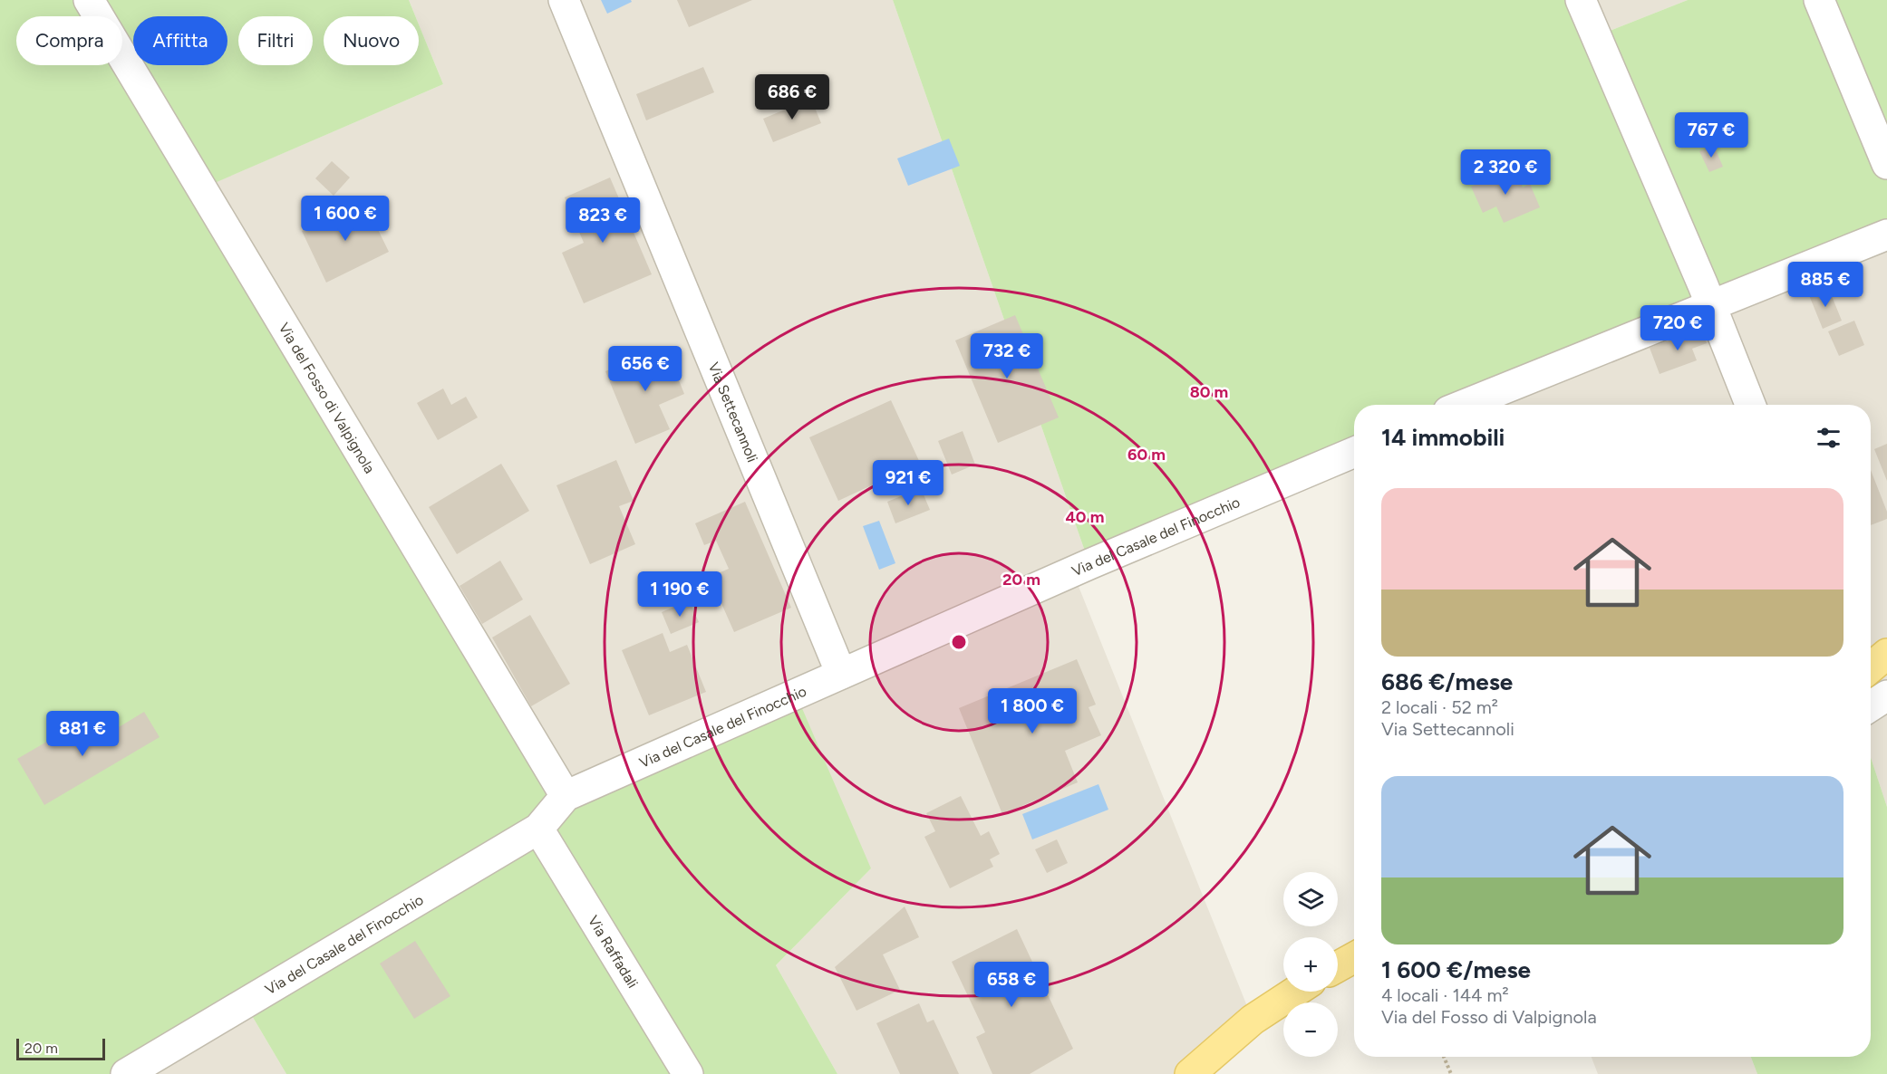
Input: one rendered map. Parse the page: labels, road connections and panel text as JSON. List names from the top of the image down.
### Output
{
  "streets": {
    "street": [
      "Via del Fosso di Valpignola",
      "Via Settecannoli",
      "Via del Casale del Finocchio",
      "Via Raffadali"
    ]
  },
  "crossings": [
    ["Via del Fosso di Valpignola", "Via del Casale del Finocchio"],
    ["Via Settecannoli", "Via del Casale del Finocchio"],
    ["Via del Casale del Finocchio", "Via Raffadali"]
  ],
  "scale_bar": "20 m",
  "page": {
    "chip": [
      "Compra",
      "Affitta",
      "Filtri",
      "Nuovo"
    ],
    "price": [
      "686 €",
      "767 €",
      "2 320 €",
      "1 600 €",
      "823 €",
      "885 €",
      "720 €",
      "732 €",
      "656 €",
      "921 €",
      "1 190 €",
      "1 800 €",
      "881 €",
      "658 €"
    ],
    "heading": "14 immobili",
    "list": [
      {
        "name": "686 €/mese",
        "note": "2 locali · 52 m² · Via Settecannoli"
      },
      {
        "name": "1 600 €/mese",
        "note": "4 locali · 144 m² · Via del Fosso di Valpignola"
      }
    ],
    "map_buttons": ["+", "−"],
    "scale": "20 m"
  },
  "rings": [
    "80 m",
    "60 m",
    "40 m",
    "20 m"
  ]
}
